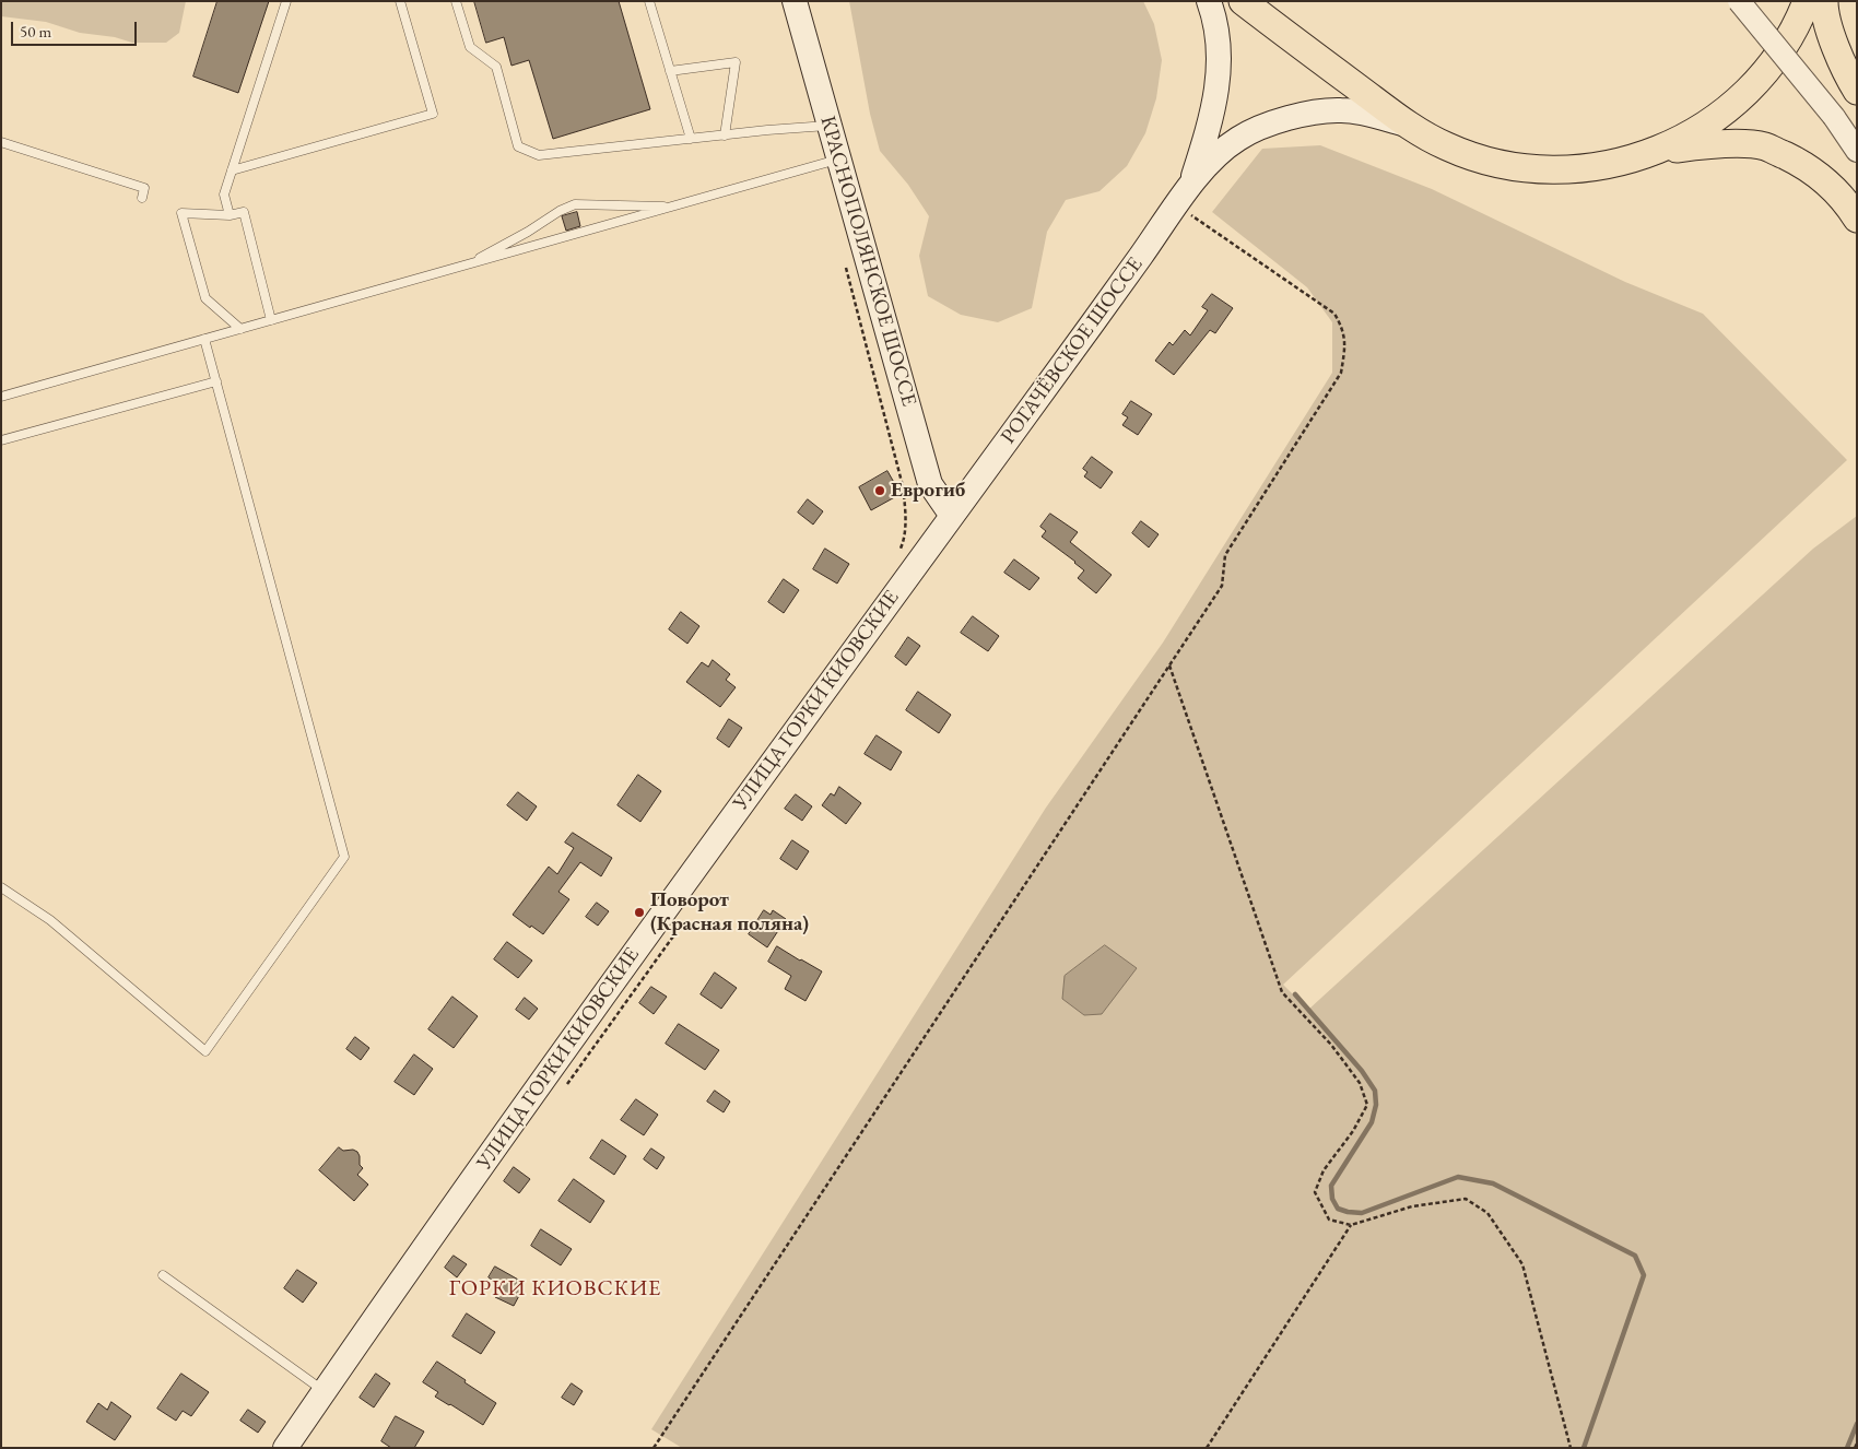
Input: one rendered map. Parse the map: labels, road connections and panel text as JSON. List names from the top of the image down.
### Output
{
  "streets": {
    "main road": ["КРАСНОПОЛЯНСКОЕ ШОССЕ", "РОГАЧЁВСКОЕ ШОССЕ", "УЛИЦА ГОРКИ КИОВСКИЕ"]
  },
  "crossings": [
    ["КРАСНОПОЛЯНСКОЕ ШОССЕ", "РОГАЧЁВСКОЕ ШОССЕ"],
    ["КРАСНОПОЛЯНСКОЕ ШОССЕ", "УЛИЦА ГОРКИ КИОВСКИЕ"],
    ["РОГАЧЁВСКОЕ ШОССЕ", "УЛИЦА ГОРКИ КИОВСКИЕ"]
  ],
  "districts": ["ГОРКИ КИОВСКИЕ"],
  "places": ["Еврогиб", "Поворот (Красная поляна)"],
  "scale_bar": "50 m"
}
